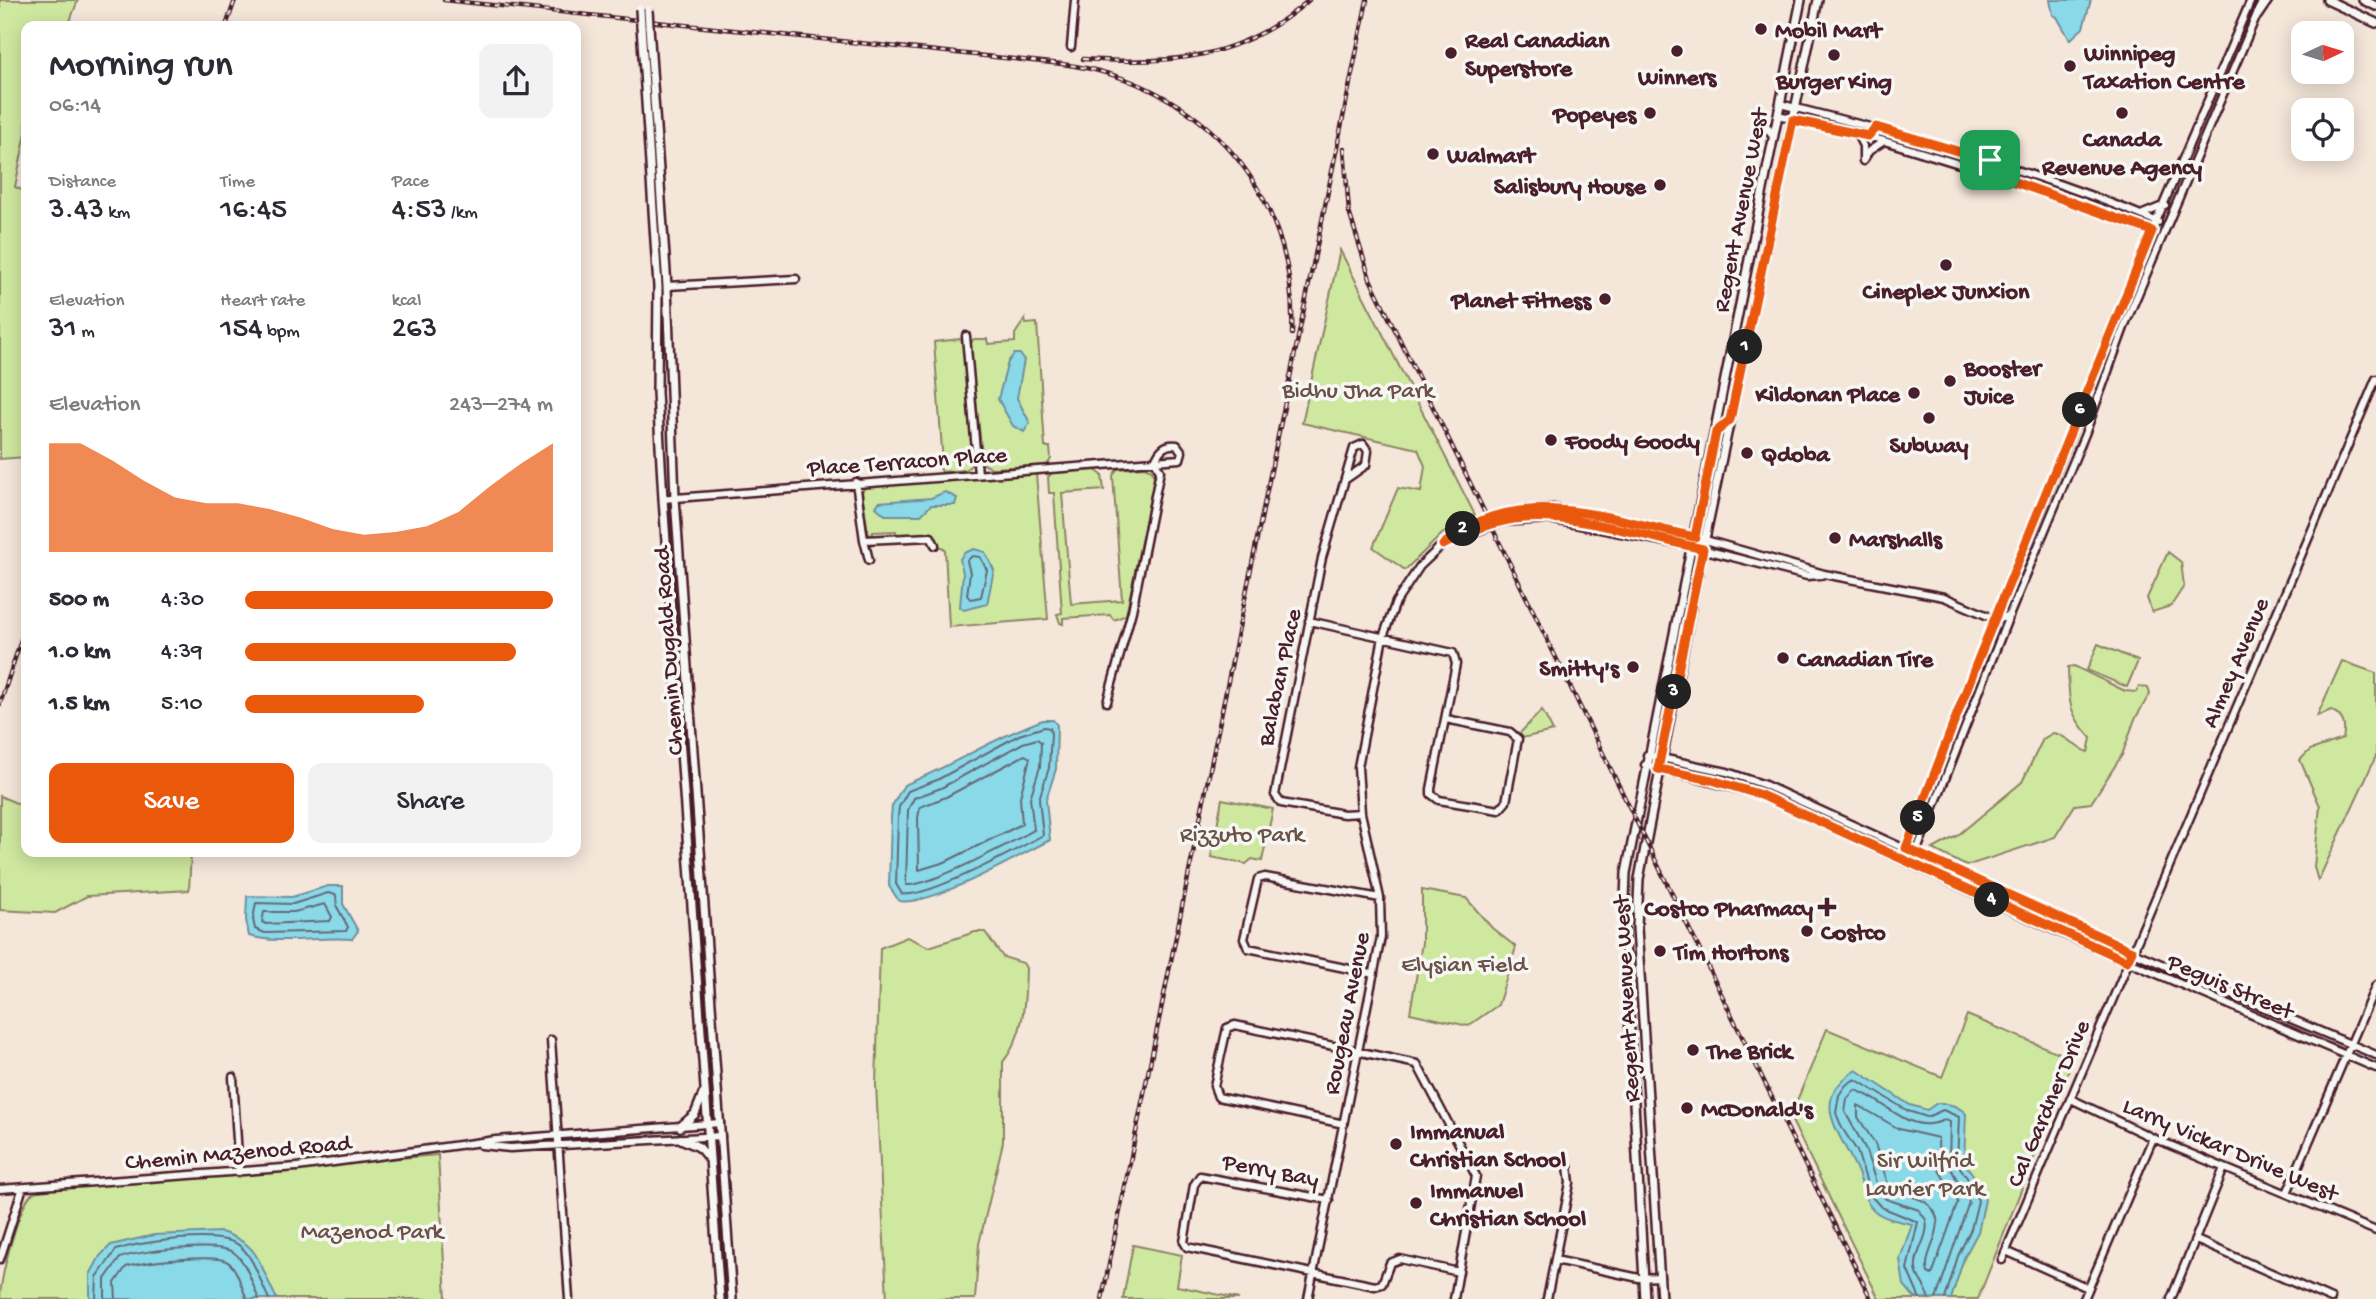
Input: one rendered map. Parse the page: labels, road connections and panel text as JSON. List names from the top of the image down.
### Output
{
  "streets": {
    "main road": ["Regent Avenue West", "Chemin Dugald Road"],
    "street": [
      "Place Terracon Place",
      "Almey Avenue",
      "Balaban Place",
      "Peguis Street",
      "Rougeau Avenue",
      "Cal Gardner Drive",
      "Larry Vickar Drive West",
      "Chemin Mazenod Road",
      "Perry Bay"
    ]
  },
  "crossings": [
    ["Regent Avenue West", "Peguis Street"],
    ["Regent Avenue West", "Rougeau Avenue"],
    ["Place Terracon Place", "Chemin Dugald Road"],
    ["Chemin Dugald Road", "Chemin Mazenod Road"],
    ["Almey Avenue", "Peguis Street"],
    ["Almey Avenue", "Cal Gardner Drive"],
    ["Balaban Place", "Rougeau Avenue"],
    ["Peguis Street", "Cal Gardner Drive"],
    ["Rougeau Avenue", "Perry Bay"],
    ["Cal Gardner Drive", "Larry Vickar Drive West"]
  ],
  "parks": [
    "Bidhu Jha Park",
    "Rizzuto Park",
    "Elysian Field",
    "Sir Wilfrid Laurier Park",
    "Mazenod Park"
  ],
  "places": {
    "other": [
      "Mobil Mart",
      "Winners",
      "Real Canadian Superstore",
      "Burger King",
      "Winnipeg Taxation Centre",
      "Popeyes",
      "Canada Revenue Agency",
      "Walmart",
      "Salisbury House",
      "Cineplex Junxion",
      "Planet Fitness",
      "Booster Juice",
      "Kildonan Place",
      "Subway",
      "Foody Goody",
      "Qdoba",
      "Marshalls",
      "Canadian Tire",
      "Smitty's",
      "Costco",
      "Tim Hortons",
      "The Brick",
      "McDonald's",
      "Immanual Christian School",
      "Immanuel Christian School"
    ],
    "health": ["Costco Pharmacy"]
  },
  "north": "right",
  "page": {
    "heading": ["Morning run", "06:14"],
    "stats": [
      ["Distance", "3.43 km"],
      ["Time", "16:45"],
      ["Pace", "4:53 /km"],
      ["Elevation", "31 m"],
      ["Heart rate", "154 bpm"],
      ["kcal", "263"]
    ],
    "pins": [
      "1",
      "6",
      "2",
      "3",
      "5",
      "4"
    ],
    "chart": ["Elevation", "243–274 m"],
    "list": [
      {
        "name": "500 m",
        "note": "4:30"
      },
      {
        "name": "1.0 km",
        "note": "4:39"
      },
      {
        "name": "1.5 km",
        "note": "5:10"
      }
    ],
    "buttons": ["Save", "Share"]
  }
}
